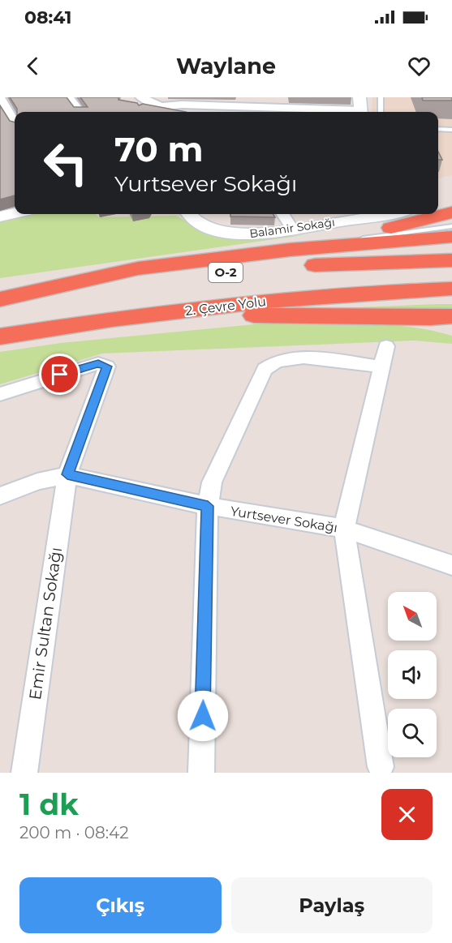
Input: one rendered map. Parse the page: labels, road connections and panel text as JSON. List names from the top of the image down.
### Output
{
  "streets": {
    "highway": ["O-2", "2. Çevre Yolu"],
    "street": ["Balamir Sokağı", "Yurtsever Sokağı", "Emir Sultan Sokağı"]
  },
  "crossings": [
    ["Yurtsever Sokağı", "Emir Sultan Sokağı"]
  ],
  "north": "top left",
  "page": {
    "status": "08:41",
    "header": "Waylane",
    "turn": ["70 m", "Yurtsever Sokağı"],
    "heading": ["1 dk", "200 m · 08:42"],
    "buttons": ["Çıkış", "Paylaş"]
  }
}
